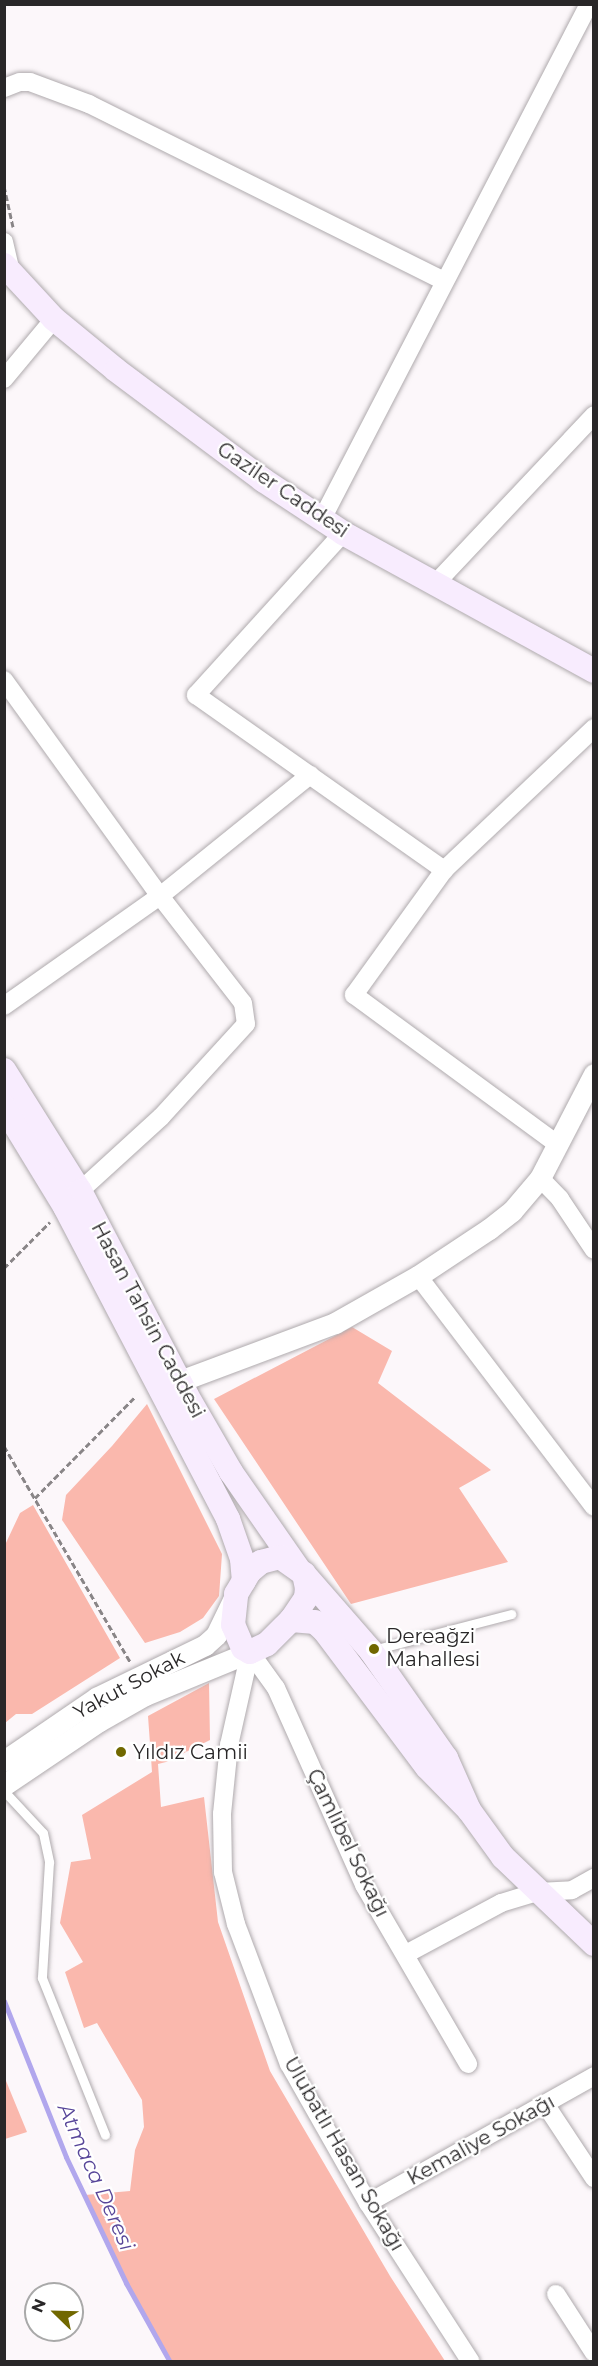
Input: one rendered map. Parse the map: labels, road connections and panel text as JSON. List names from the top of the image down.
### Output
{
  "streets": {
    "main road": ["Gaziler Caddesi", "Hasan Tahsin Caddesi"],
    "street": [
      "Yakut Sokak",
      "Çamlıbel Sokağı",
      "Kemaliye Sokağı",
      "Ulubatlı Hasan Sokağı"
    ]
  },
  "crossings": [
    ["Hasan Tahsin Caddesi", "Yakut Sokak"],
    ["Hasan Tahsin Caddesi", "Çamlıbel Sokağı"],
    ["Hasan Tahsin Caddesi", "Ulubatlı Hasan Sokağı"],
    ["Yakut Sokak", "Çamlıbel Sokağı"],
    ["Yakut Sokak", "Ulubatlı Hasan Sokağı"],
    ["Çamlıbel Sokağı", "Ulubatlı Hasan Sokağı"],
    ["Kemaliye Sokağı", "Ulubatlı Hasan Sokağı"]
  ],
  "water": ["Atmaca Deresi"],
  "places": ["Dereağzi Mahallesi", "Yıldız Camii"],
  "north": "top left"
}
